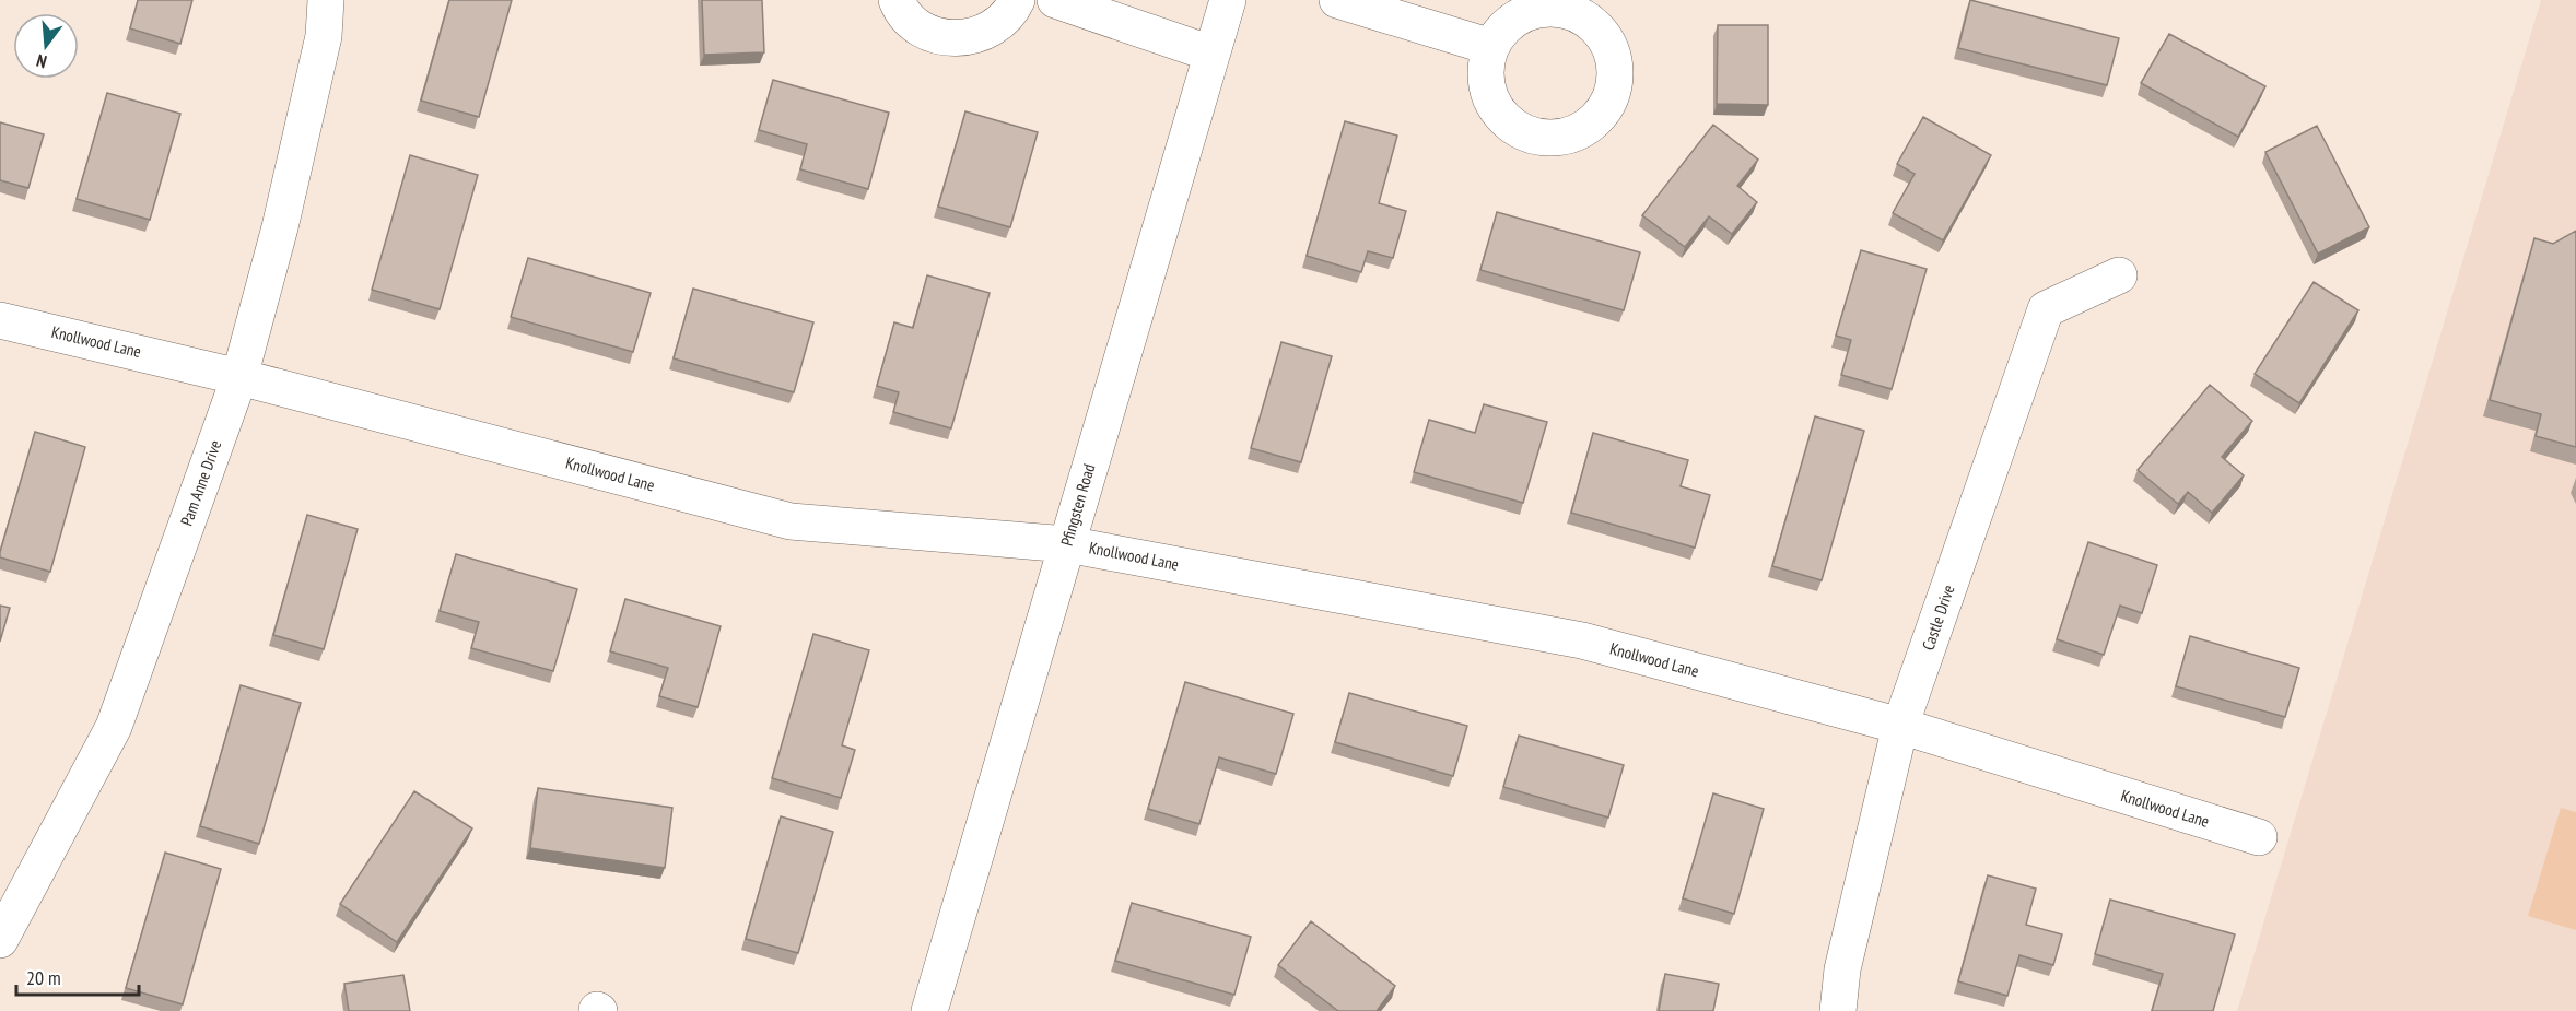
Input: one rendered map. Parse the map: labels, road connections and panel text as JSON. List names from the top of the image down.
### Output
{
  "streets": {
    "street": [
      "Knollwood Lane",
      "Pam Anne Drive",
      "Pfingsten Road",
      "Castle Drive"
    ]
  },
  "crossings": [
    ["Knollwood Lane", "Pam Anne Drive"],
    ["Knollwood Lane", "Pfingsten Road"],
    ["Knollwood Lane", "Castle Drive"]
  ],
  "scale_bar": "20 m",
  "north": "bottom"
}
